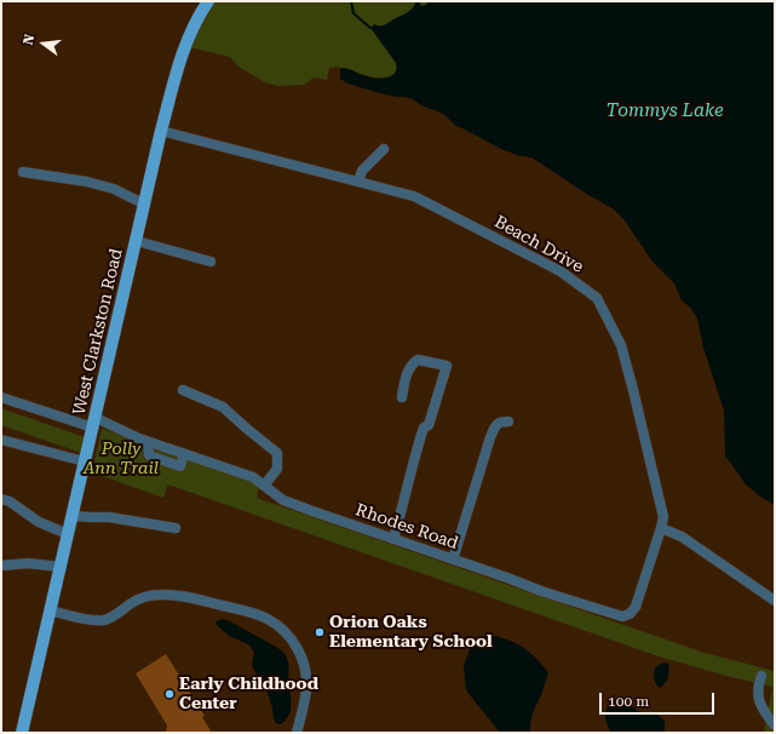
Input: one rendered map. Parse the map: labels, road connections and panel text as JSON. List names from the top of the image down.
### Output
{
  "streets": {
    "main road": ["West Clarkston Road"],
    "street": ["Beach Drive", "Rhodes Road"]
  },
  "crossings": [
    ["Beach Drive", "West Clarkston Road"],
    ["Beach Drive", "Rhodes Road"],
    ["West Clarkston Road", "Rhodes Road"]
  ],
  "water": ["Tommys Lake"],
  "parks": ["Polly Ann Trail"],
  "places": ["Orion Oaks Elementary School", "Early Childhood Center"],
  "scale_bar": "100 m",
  "north": "left"
}
